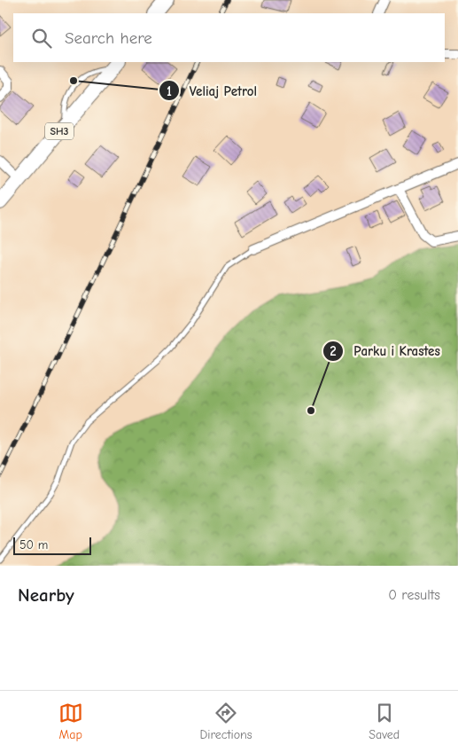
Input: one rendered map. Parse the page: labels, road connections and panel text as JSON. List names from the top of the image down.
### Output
{
  "streets": {
    "main road": ["SH3"]
  },
  "places": ["Veliaj Petrol", "Parku i Krastes"],
  "scale_bar": "50 m",
  "page": {
    "search": "Search here",
    "scale": "50 m",
    "heading": ["Nearby", "0 results"],
    "nav": ["Map", "Directions", "Saved"]
  }
}
